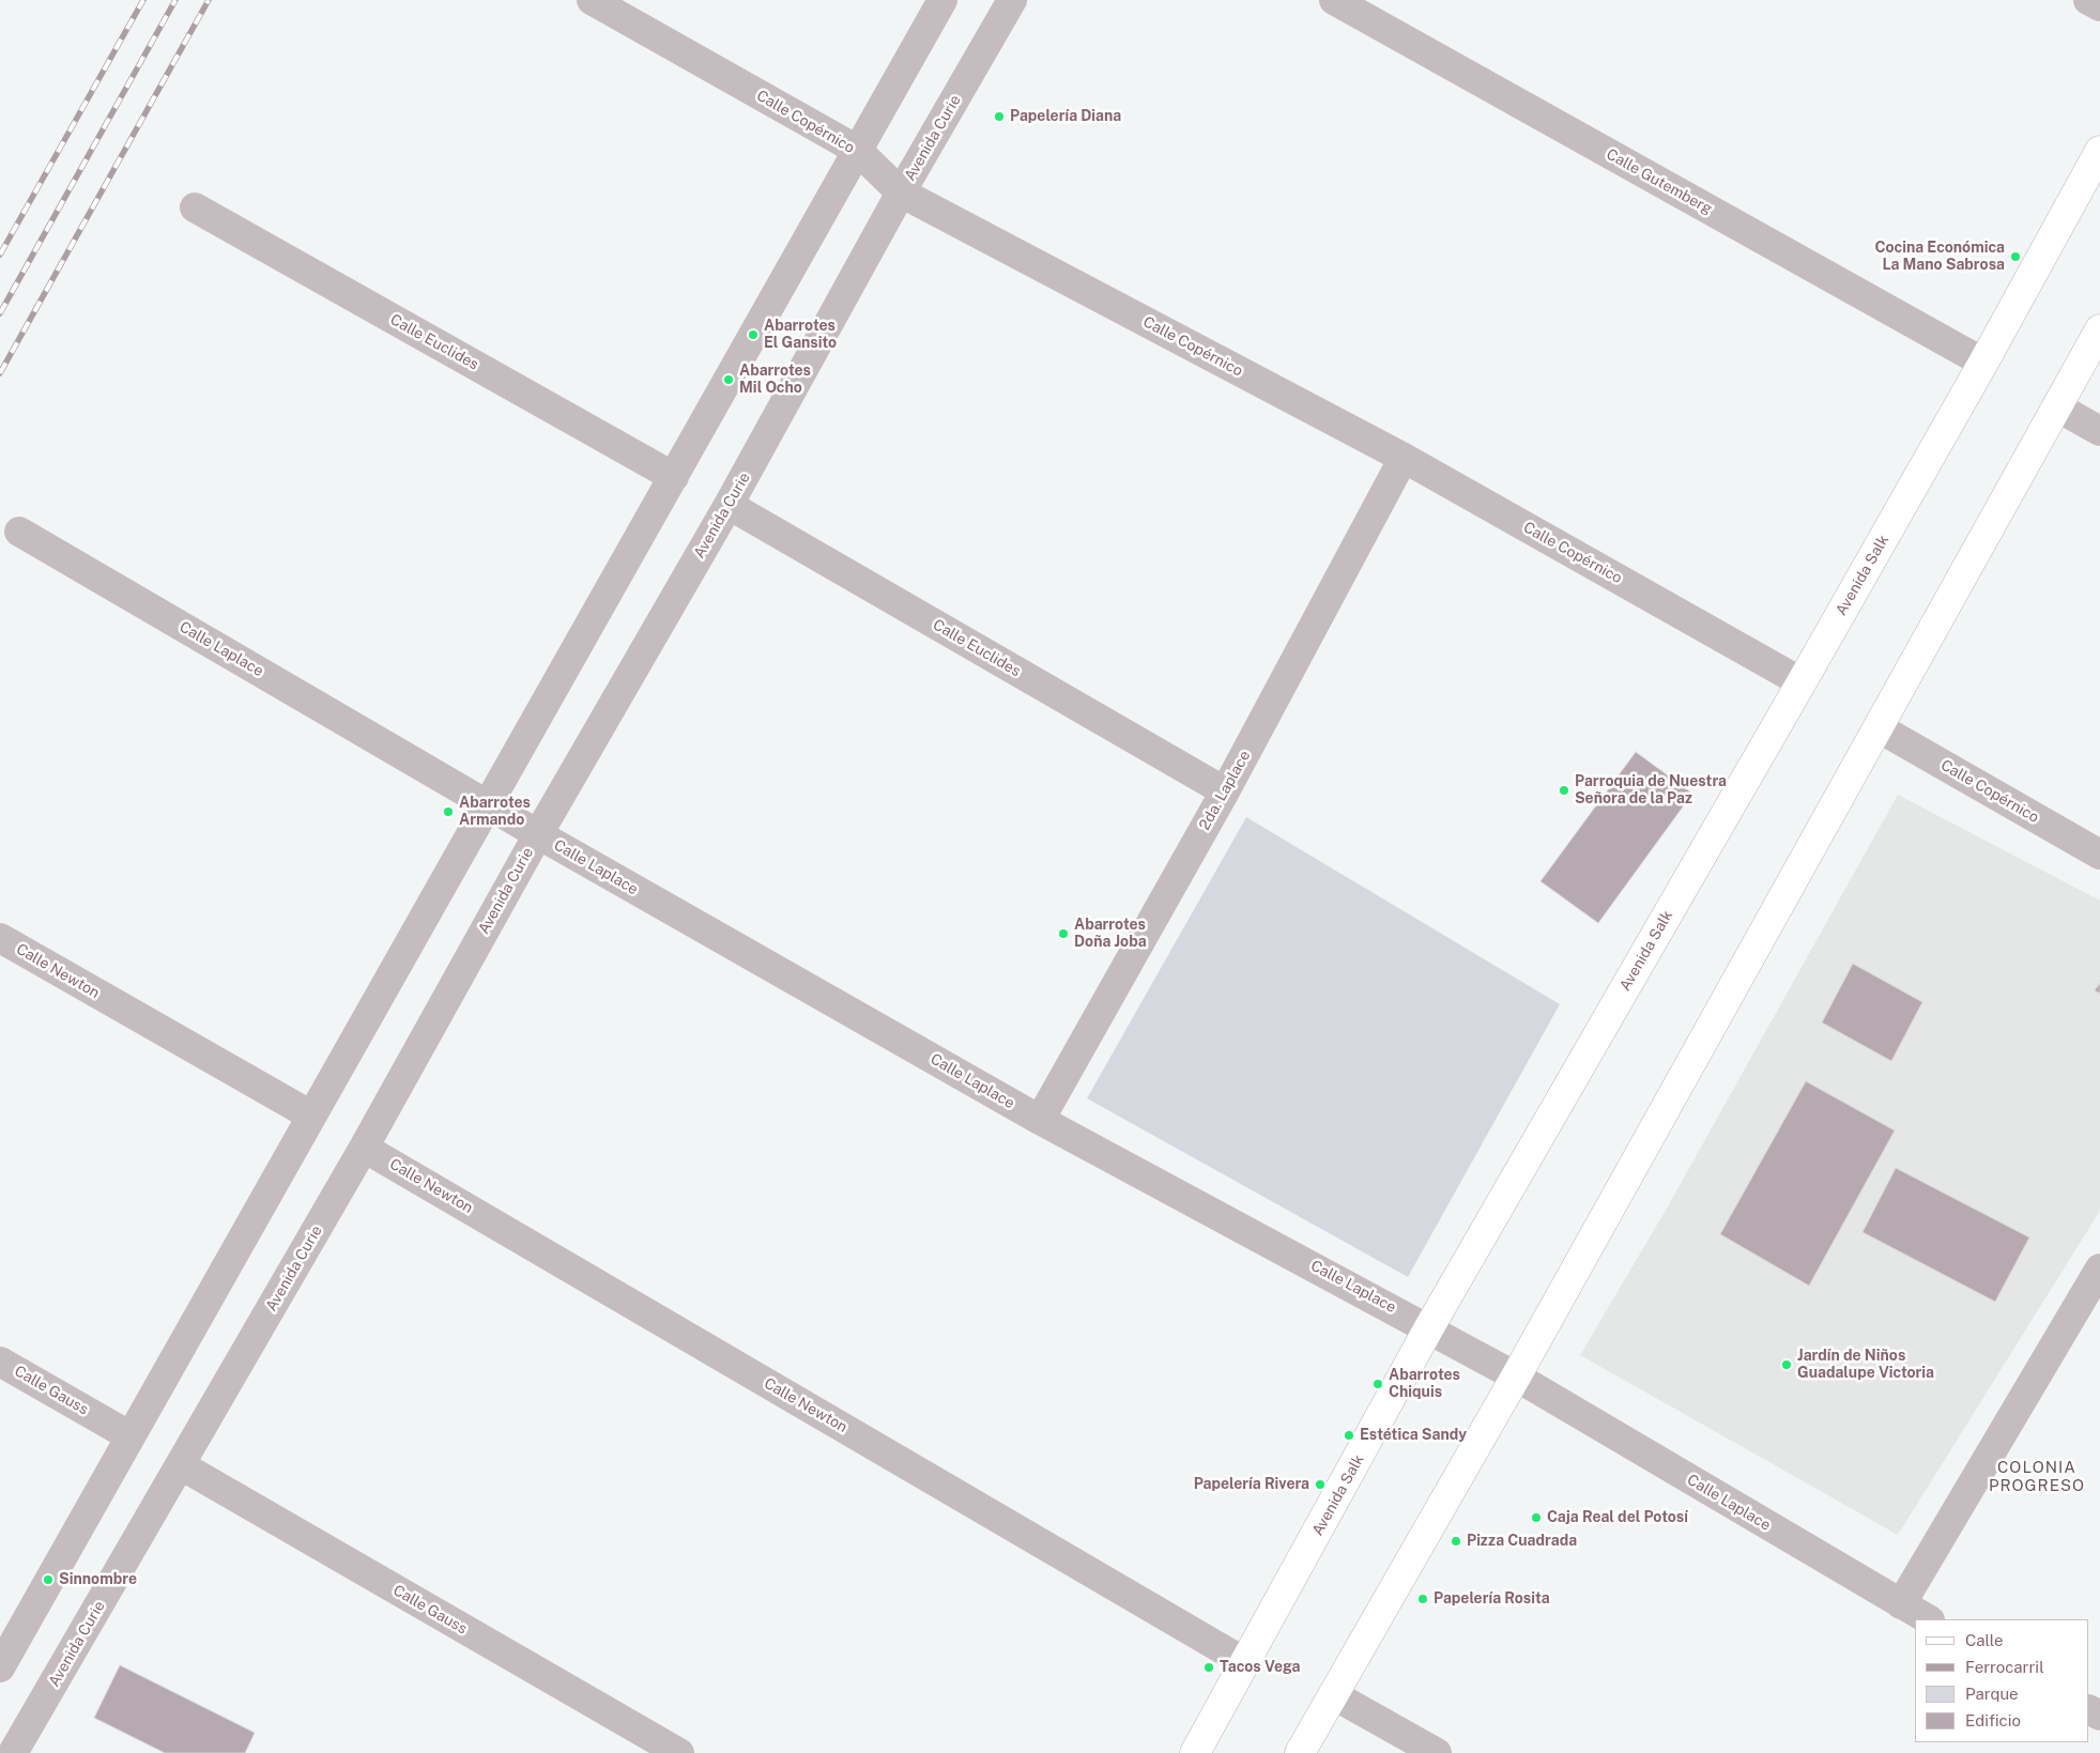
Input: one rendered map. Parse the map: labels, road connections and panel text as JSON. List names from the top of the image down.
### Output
{
  "streets": {
    "main road": ["Avenida Salk"],
    "street": [
      "Calle Copérnico",
      "Avenida Curie",
      "Calle Gutemberg",
      "Calle Euclides",
      "Calle Laplace",
      "2da. Laplace",
      "Calle Newton",
      "Calle Gauss"
    ]
  },
  "crossings": [
    ["Calle Copérnico", "Avenida Curie"],
    ["Calle Copérnico", "Avenida Salk"],
    ["Calle Copérnico", "2da. Laplace"],
    ["Avenida Curie", "Calle Euclides"],
    ["Avenida Curie", "Calle Laplace"],
    ["Avenida Curie", "Calle Newton"],
    ["Avenida Curie", "Calle Gauss"],
    ["Calle Gutemberg", "Avenida Salk"],
    ["Calle Euclides", "2da. Laplace"],
    ["Avenida Salk", "Calle Laplace"],
    ["Avenida Salk", "Calle Newton"],
    ["Calle Laplace", "2da. Laplace"]
  ],
  "districts": ["COLONIA PROGRESO"],
  "places": [
    "Papelería Diana",
    "Cocina Económica La Mano Sabrosa",
    "Abarrotes El Gansito",
    "Abarrotes Mil Ocho",
    "Parroquia de Nuestra Señora de la Paz",
    "Abarrotes Armando",
    "Abarrotes Doña Joba",
    "Jardín de Niños Guadalupe Victoria",
    "Abarrotes Chiquis",
    "Estética Sandy",
    "Papelería Rivera",
    "Caja Real del Potosí",
    "Pizza Cuadrada",
    "Sinnombre",
    "Papelería Rosita",
    "Tacos Vega"
  ],
  "legend": [
    "Calle",
    "Ferrocarril",
    "Parque",
    "Edificio"
  ]
}
